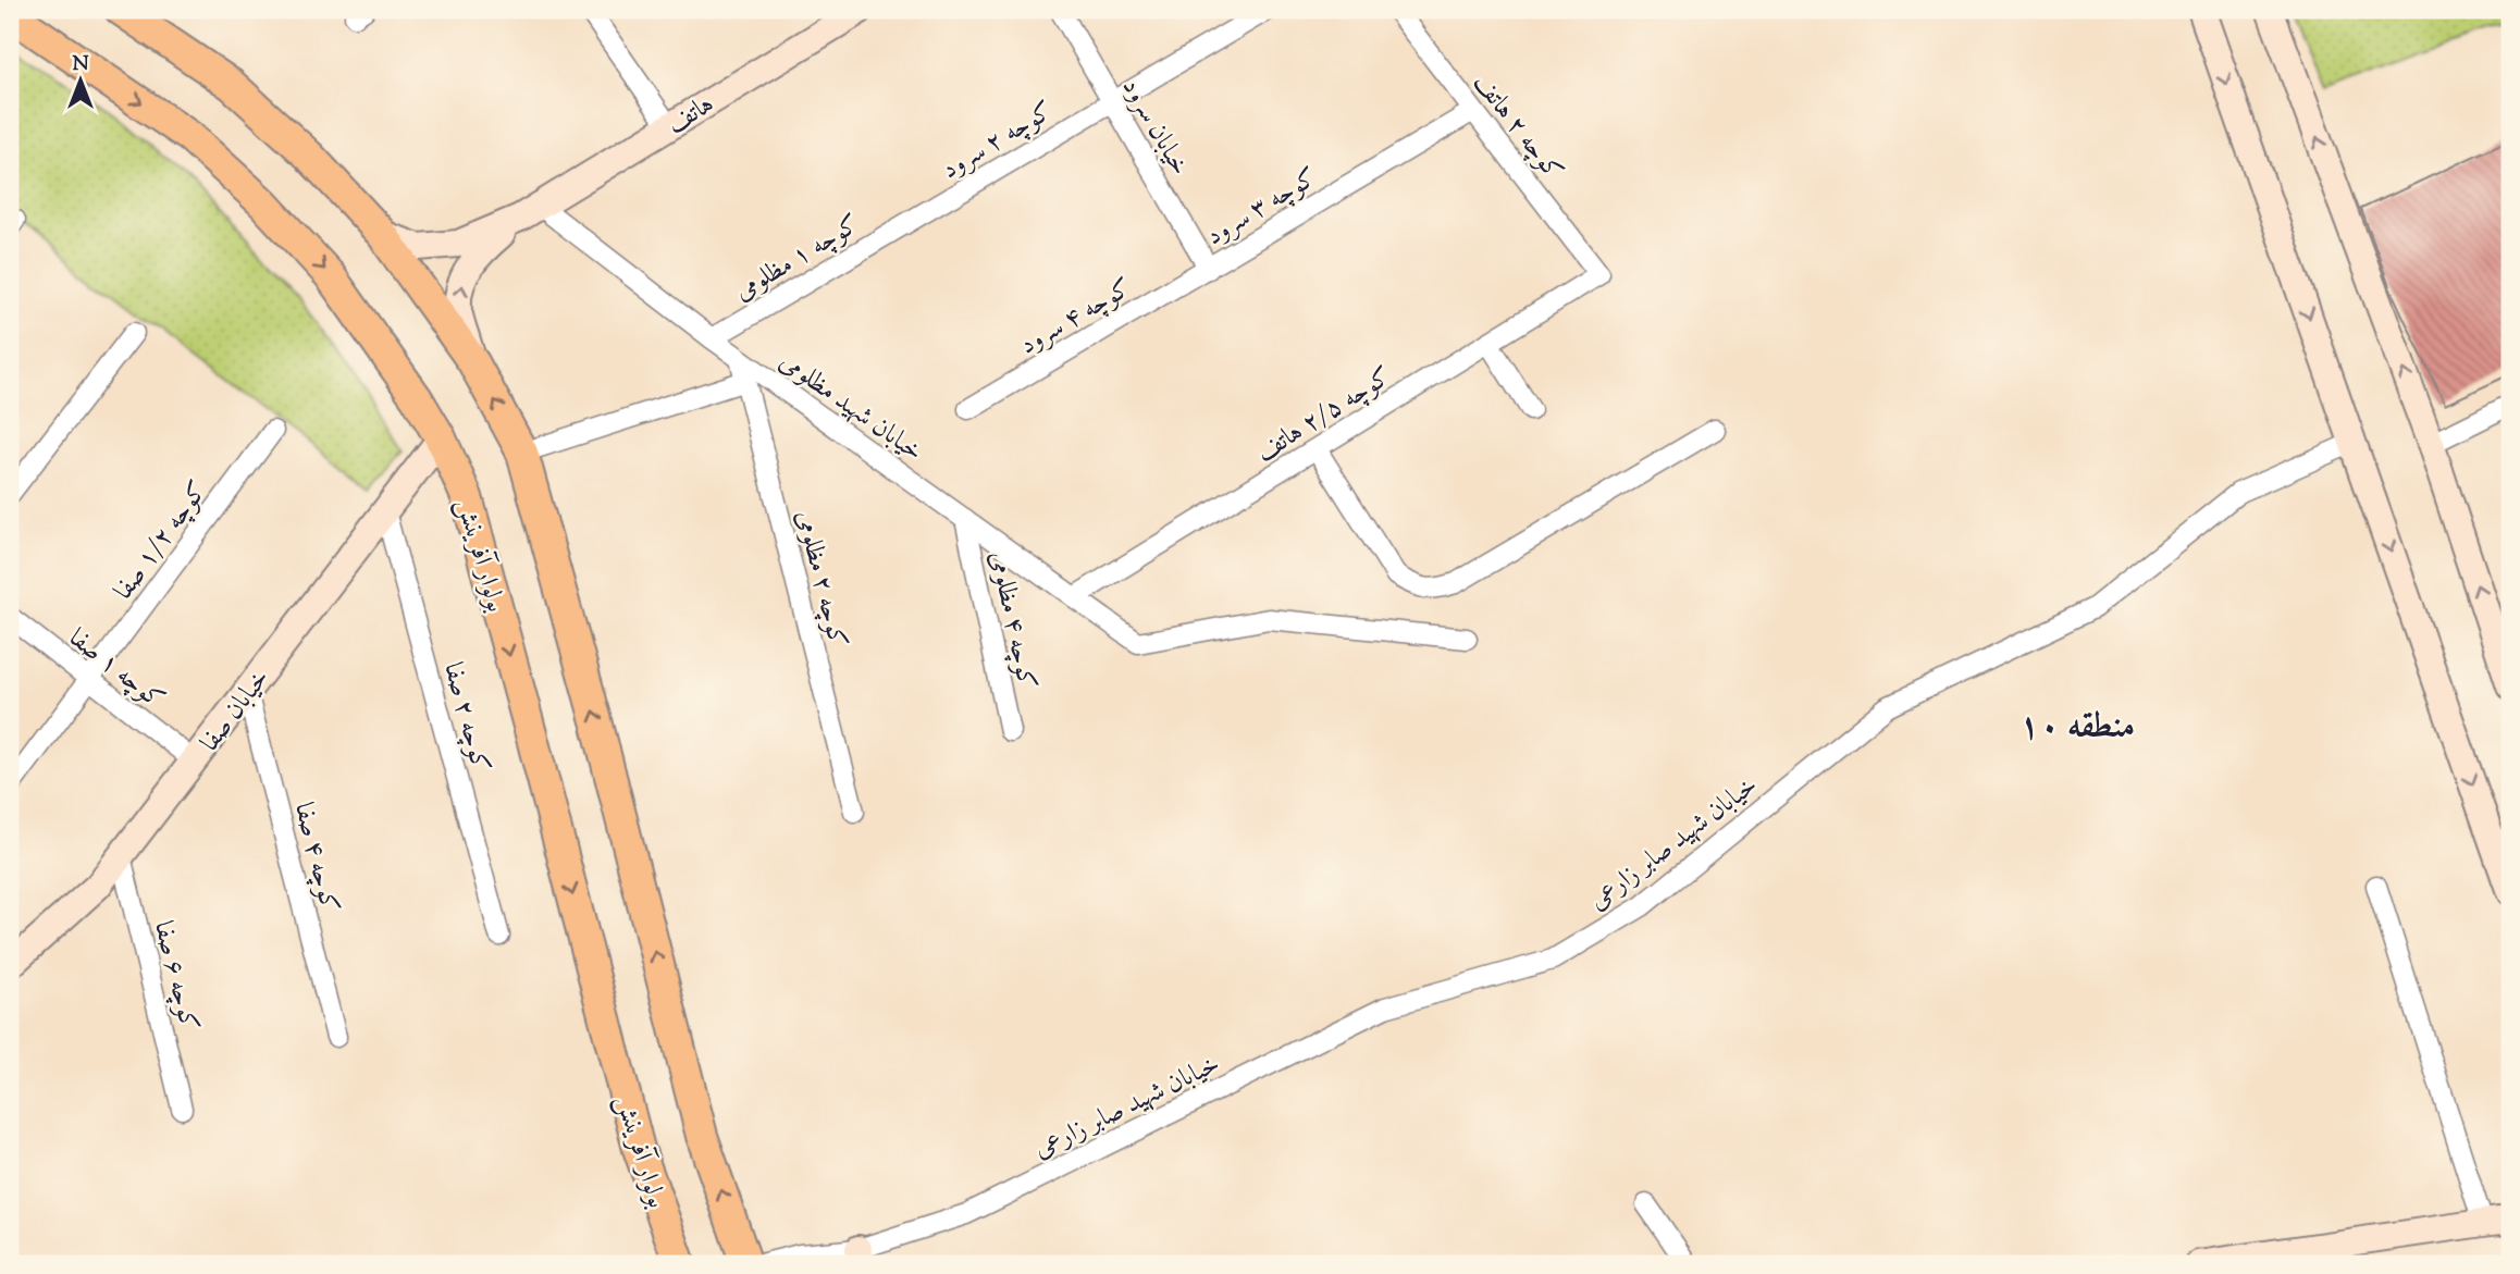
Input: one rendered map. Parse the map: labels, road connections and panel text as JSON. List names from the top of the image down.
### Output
{
  "streets": {
    "main road": ["بولوار آفرینش"],
    "street": [
      "هاتف",
      "خیابان سرود",
      "کوچه ۲ هاتف",
      "کوچه ۲ سرود",
      "کوچه ۳ سرود",
      "کوچه ۱ مظلومی",
      "کوچه ۴ سرود",
      "خیابان شهید مظلومی",
      "کوچه ۲/۵ هاتف",
      "کوچه ۱/۲ صفا",
      "کوچه ۲ مظلومی",
      "کوچه ۴ مظلومی",
      "کوچه ۱ صفا",
      "خیابان صفا",
      "کوچه ۲ صفا",
      "خیابان شهید صابر زارعی",
      "کوچه ۴ صفا",
      "کوچه ۶ صفا"
    ]
  },
  "crossings": [
    ["هاتف", "خیابان شهید مظلومی"],
    ["خیابان سرود", "کوچه ۲ سرود"],
    ["خیابان سرود", "کوچه ۳ سرود"],
    ["خیابان سرود", "کوچه ۴ سرود"],
    ["کوچه ۲ هاتف", "کوچه ۳ سرود"],
    ["کوچه ۲ هاتف", "کوچه ۲/۵ هاتف"],
    ["کوچه ۲ سرود", "کوچه ۱ مظلومی"],
    ["کوچه ۳ سرود", "کوچه ۴ سرود"],
    ["کوچه ۱ مظلومی", "خیابان شهید مظلومی"],
    ["خیابان شهید مظلومی", "کوچه ۲/۵ هاتف"],
    ["خیابان شهید مظلومی", "کوچه ۲ مظلومی"],
    ["خیابان شهید مظلومی", "کوچه ۴ مظلومی"],
    ["کوچه ۱/۲ صفا", "کوچه ۱ صفا"],
    ["بولوار آفرینش", "خیابان صفا"],
    ["کوچه ۱ صفا", "خیابان صفا"],
    ["خیابان صفا", "کوچه ۲ صفا"],
    ["خیابان صفا", "کوچه ۴ صفا"],
    ["خیابان صفا", "کوچه ۶ صفا"]
  ],
  "districts": ["منطقه ۱۰"],
  "north": "top"
}
